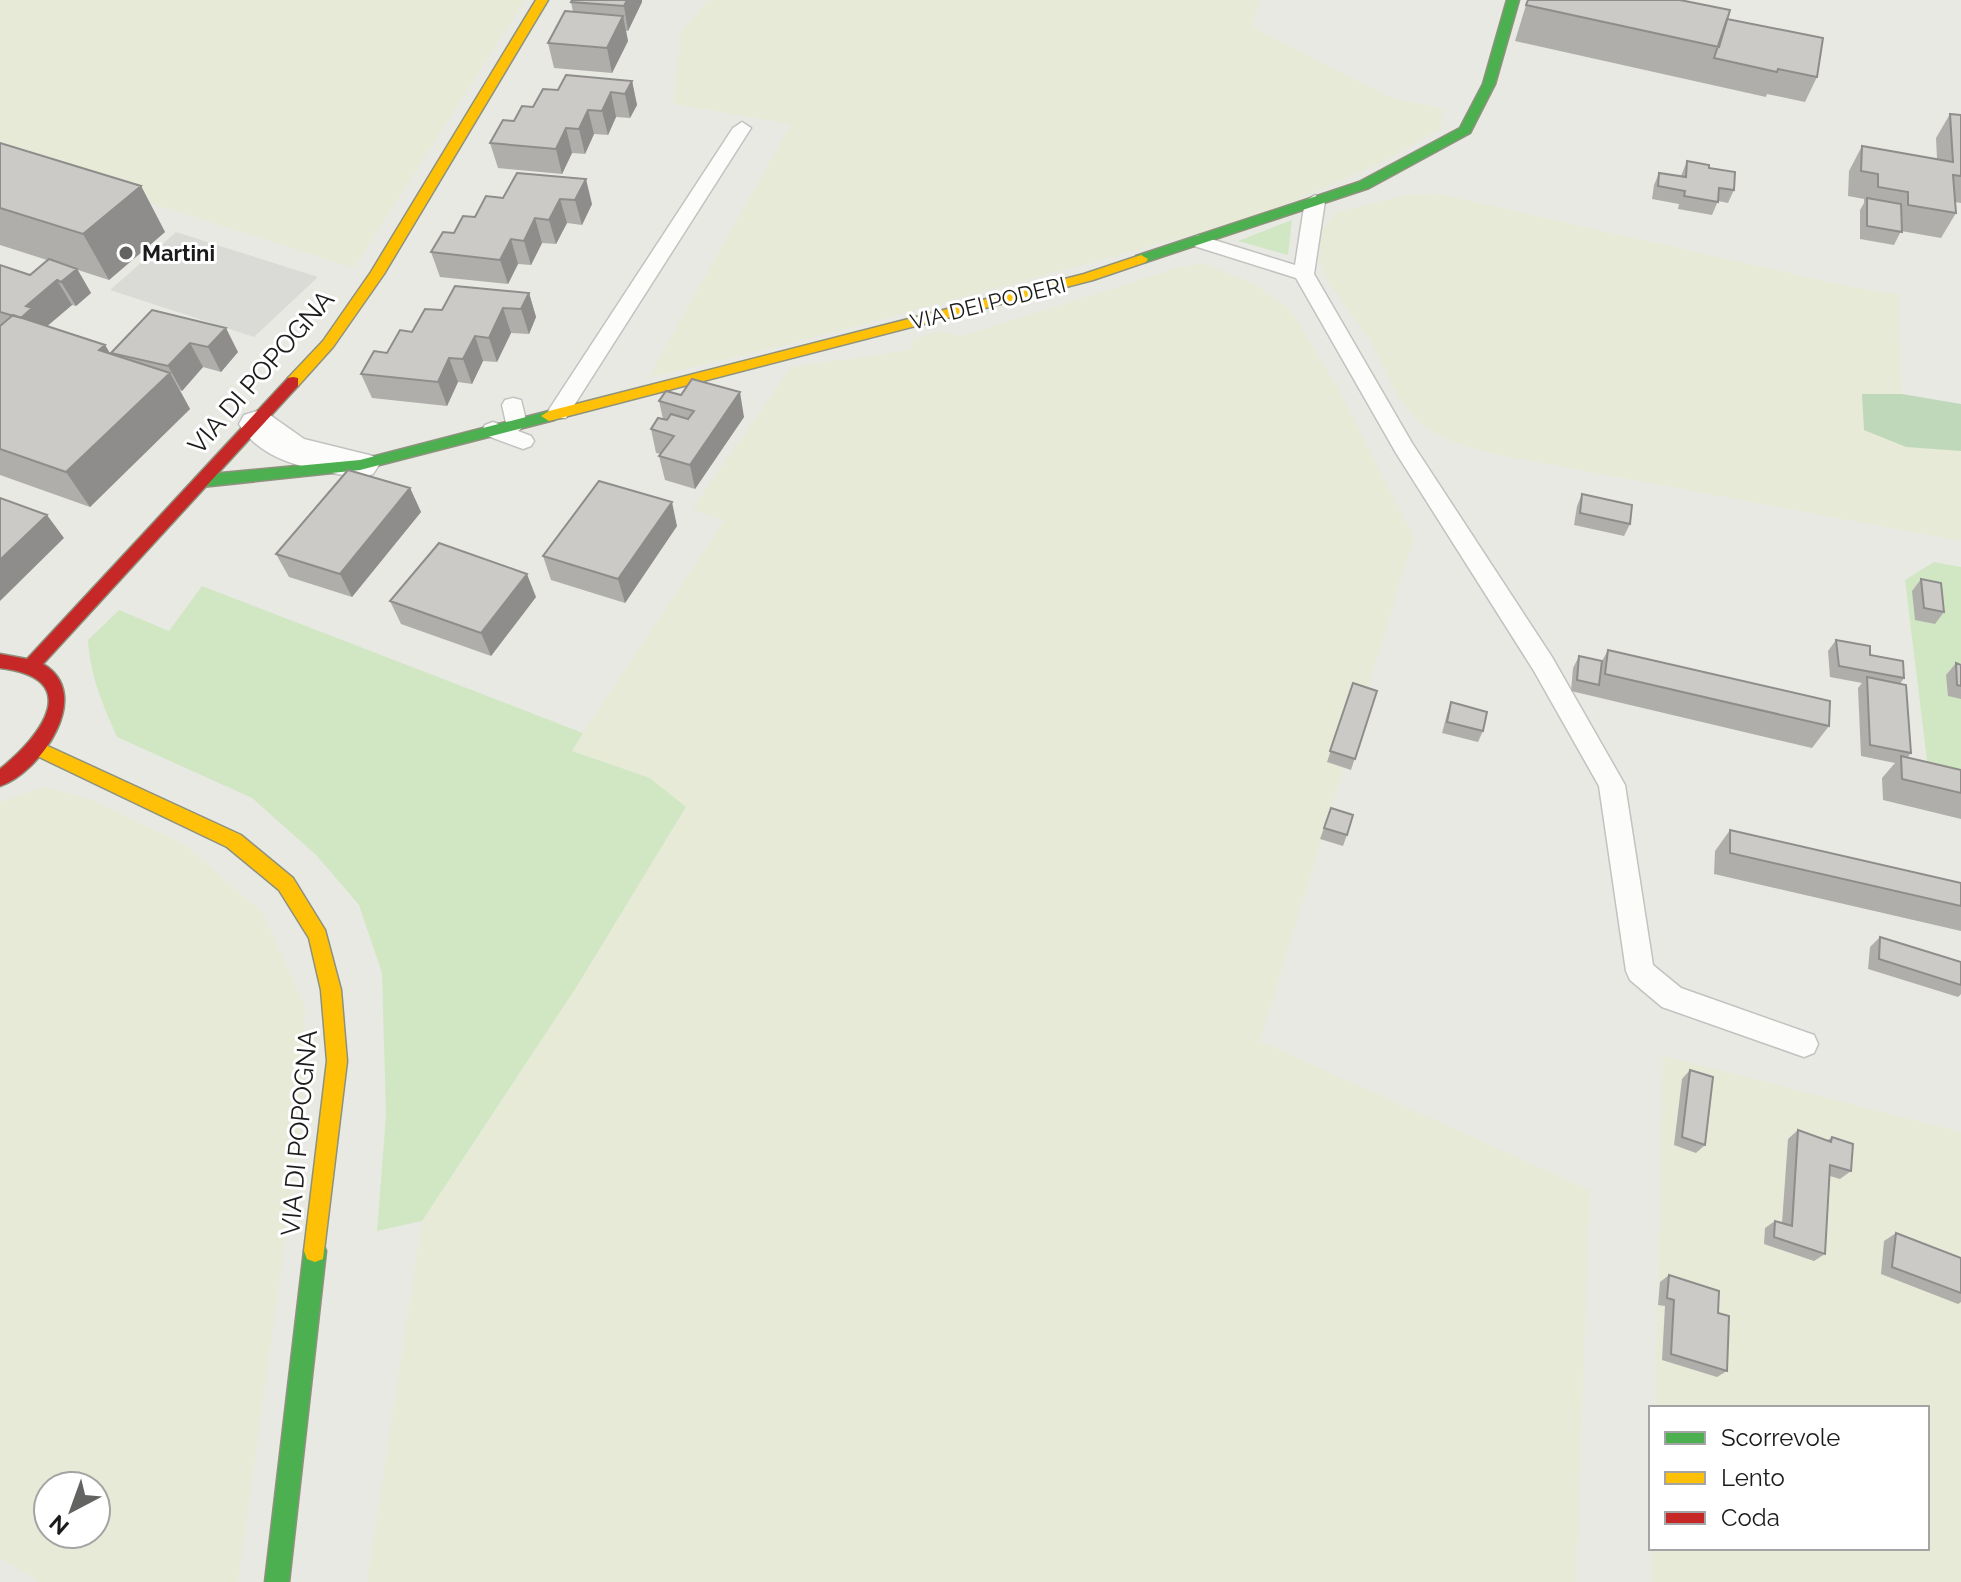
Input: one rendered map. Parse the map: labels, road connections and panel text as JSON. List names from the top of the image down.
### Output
{
  "streets": {
    "main road": ["VIA DEI PODERI", "VIA DI POPOGNA"]
  },
  "places": ["Martini"],
  "legend": ["Scorrevole", "Lento", "Coda"],
  "north": "bottom left"
}
